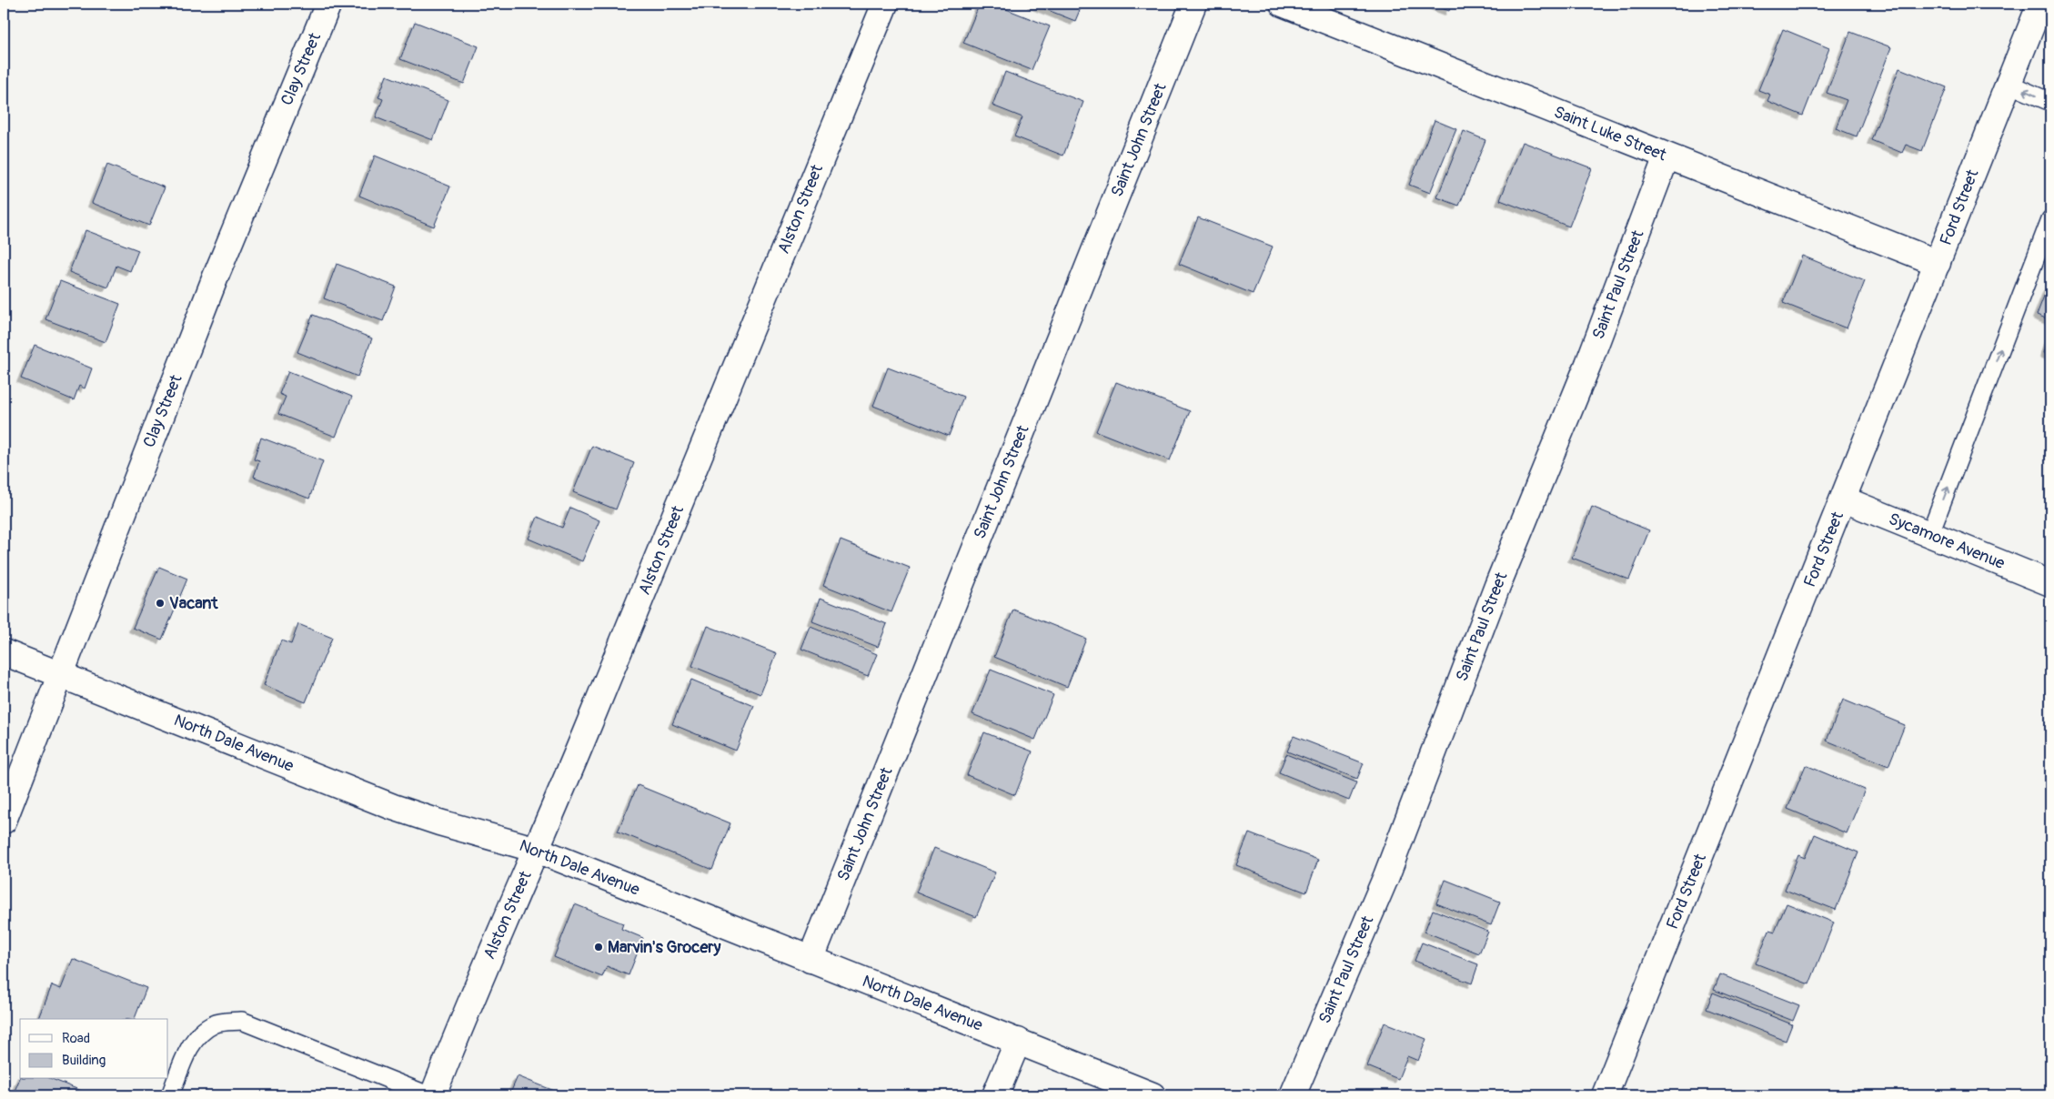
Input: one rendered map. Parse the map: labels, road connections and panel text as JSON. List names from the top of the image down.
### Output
{
  "streets": {
    "street": [
      "Clay Street",
      "Saint Luke Street",
      "Saint John Street",
      "Ford Street",
      "Alston Street",
      "Saint Paul Street",
      "Sycamore Avenue",
      "North Dale Avenue"
    ]
  },
  "crossings": [
    ["Clay Street", "North Dale Avenue"],
    ["Saint Luke Street", "Ford Street"],
    ["Saint Luke Street", "Saint Paul Street"],
    ["Saint John Street", "North Dale Avenue"],
    ["Ford Street", "Sycamore Avenue"],
    ["Alston Street", "North Dale Avenue"]
  ],
  "places": ["Vacant", "Marvin's Grocery"],
  "legend": ["Road", "Building"]
}
